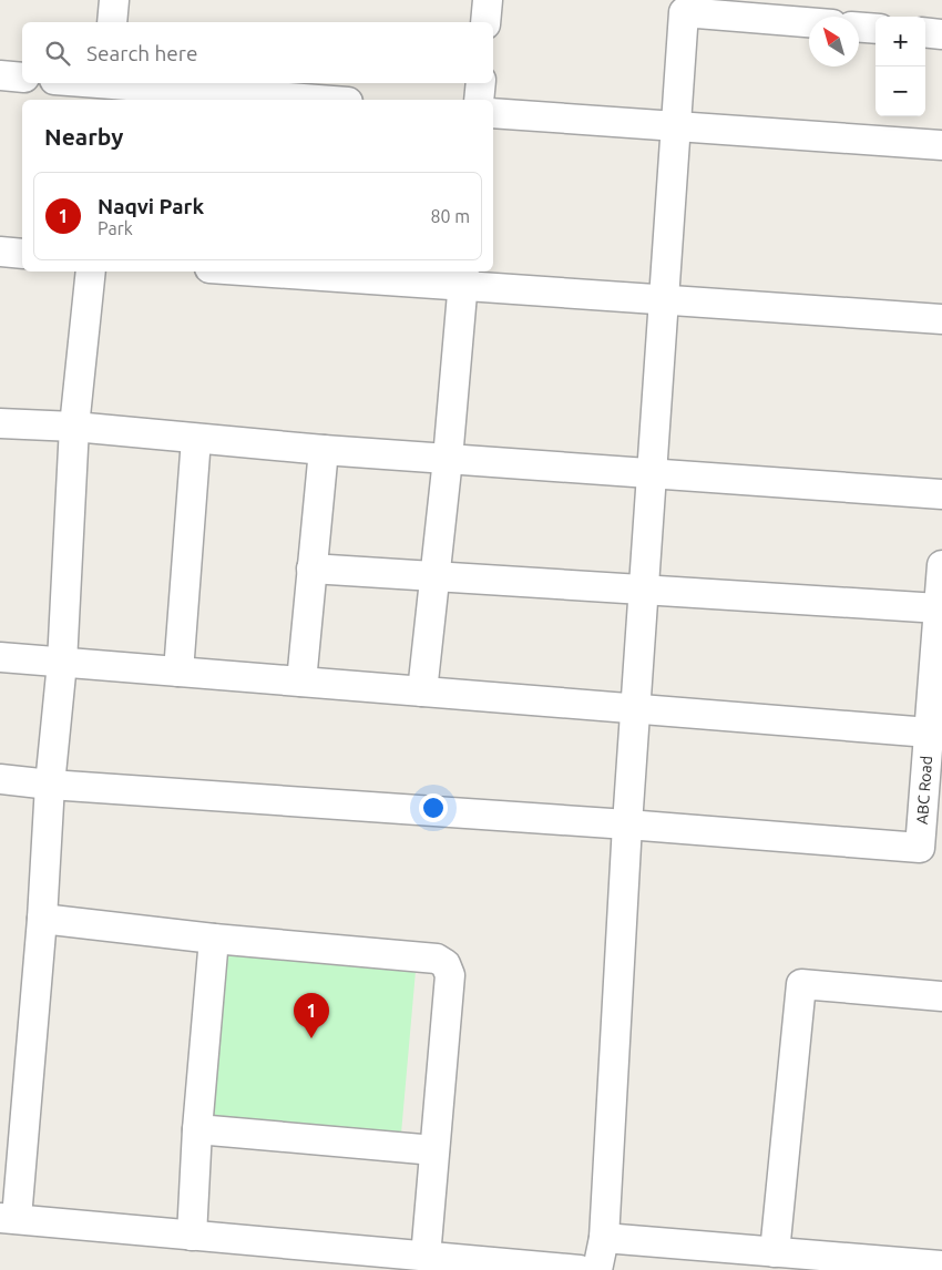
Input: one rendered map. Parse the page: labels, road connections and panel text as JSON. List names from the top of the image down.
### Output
{
  "streets": {
    "street": ["ABC Road"]
  },
  "north": "top left",
  "page": {
    "map_buttons": ["+", "−"],
    "search": "Search here",
    "heading": "Nearby",
    "list": [
      {
        "mark": "1",
        "name": "Naqvi Park",
        "note": "Park",
        "value": "80 m"
      }
    ],
    "pins": "1"
  }
}
